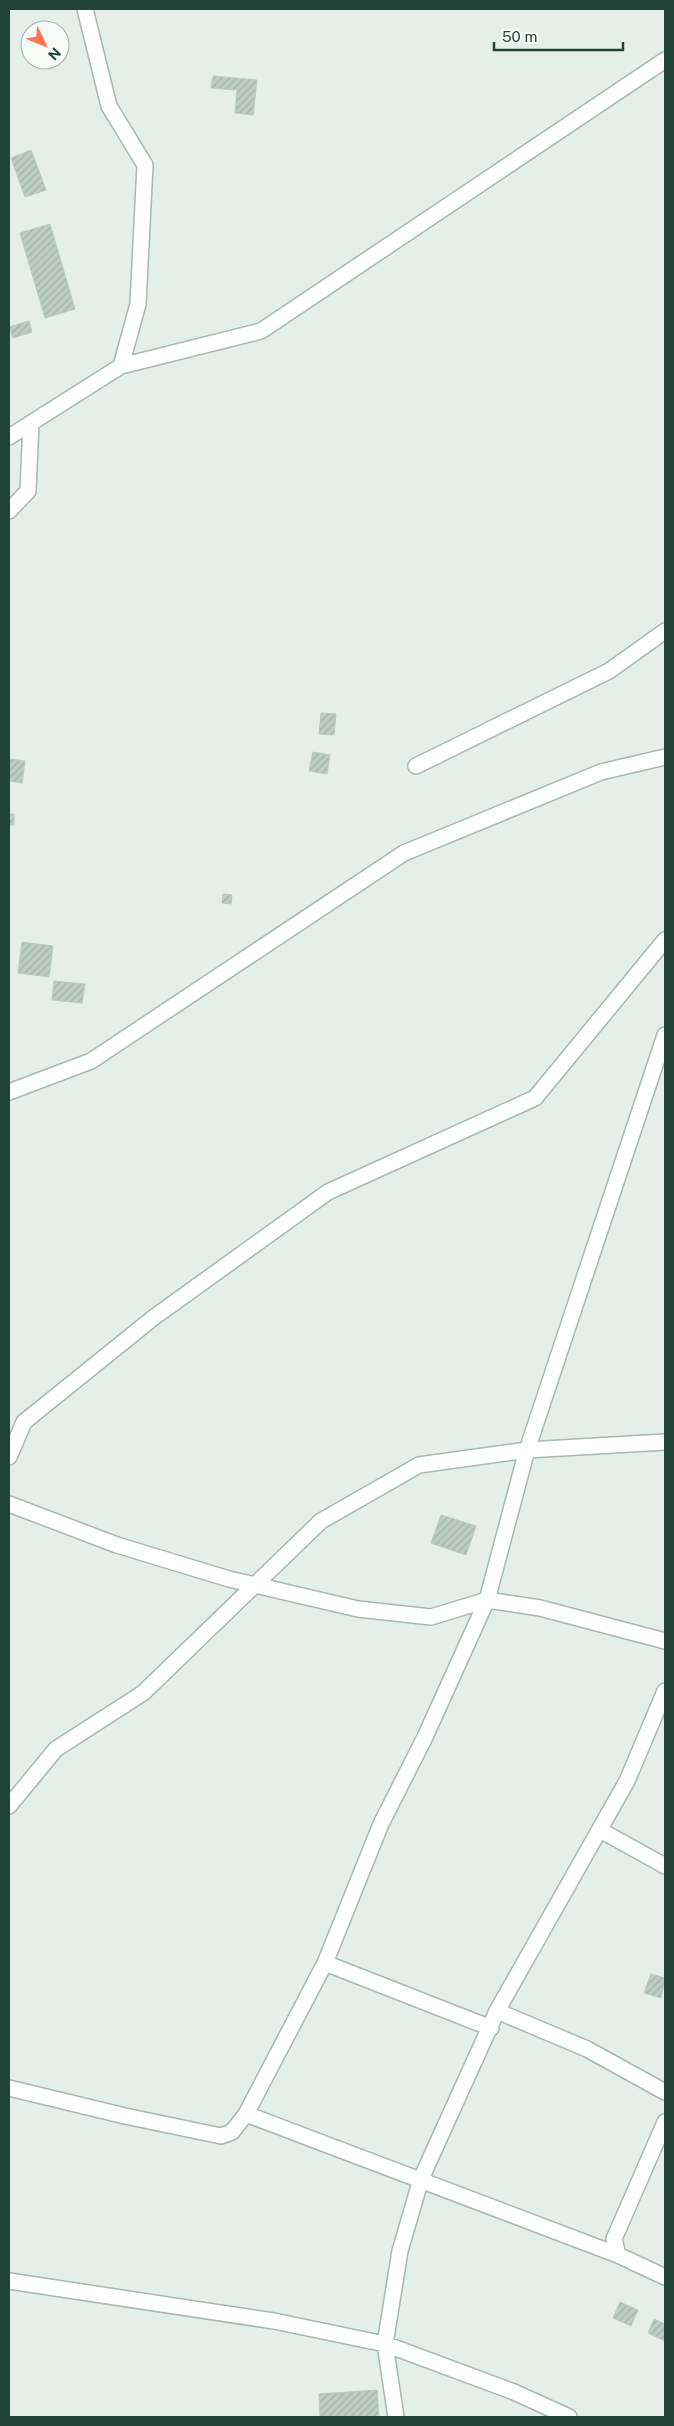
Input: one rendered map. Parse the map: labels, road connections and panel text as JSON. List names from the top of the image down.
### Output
{
  "scale_bar": "50 m",
  "north": "bottom right"
}
